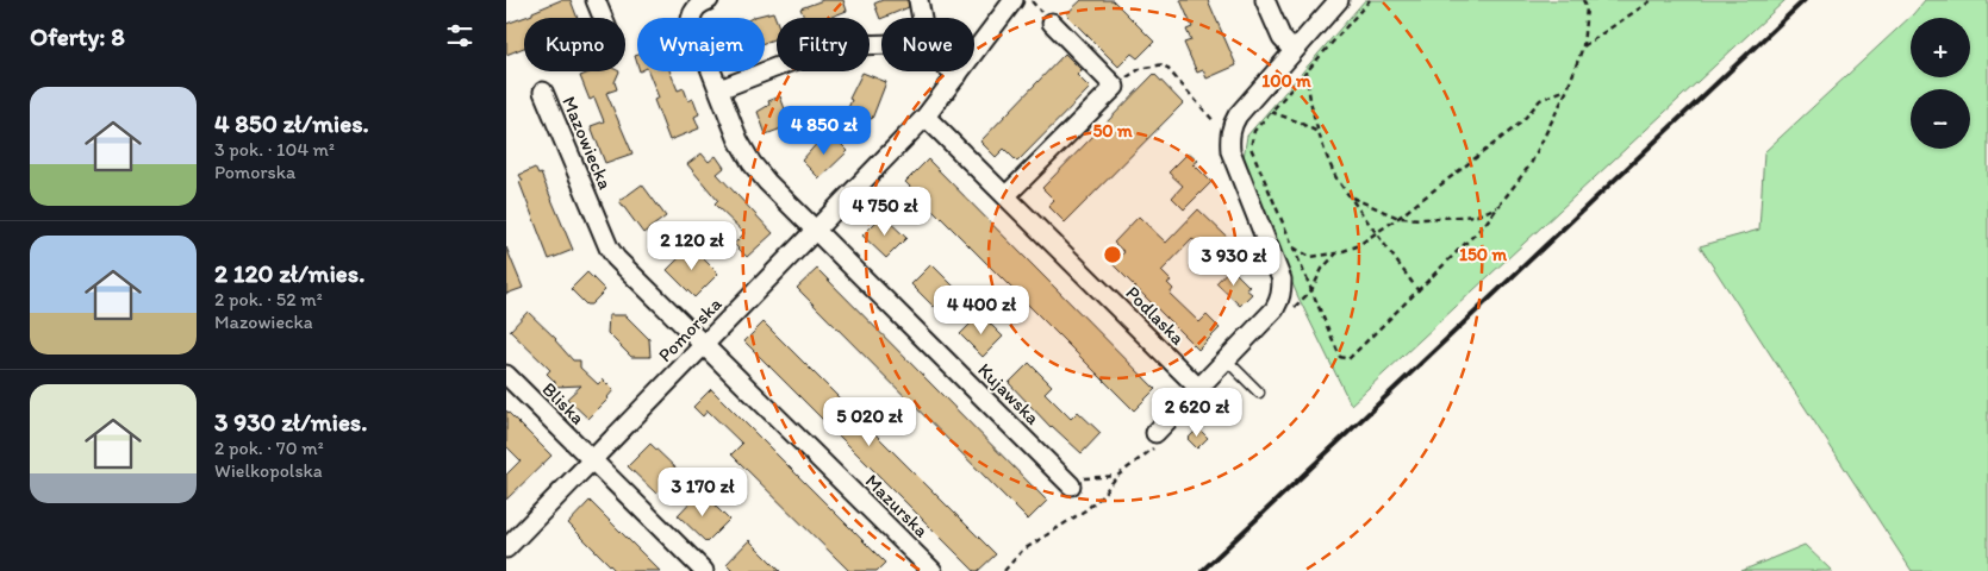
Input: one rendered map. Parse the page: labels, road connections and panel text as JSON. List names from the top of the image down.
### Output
{
  "streets": {
    "street": [
      "Mazowiecka",
      "Podlaska",
      "Pomorska",
      "Kujawska",
      "Bliska",
      "Mazurska"
    ]
  },
  "crossings": [
    ["Mazowiecka", "Pomorska"],
    ["Mazowiecka", "Mazurska"],
    ["Podlaska", "Pomorska"],
    ["Pomorska", "Kujawska"],
    ["Pomorska", "Bliska"],
    ["Pomorska", "Mazurska"]
  ],
  "page": {
    "heading": "Oferty: 8",
    "map_buttons": ["+", "−"],
    "chip": [
      "Kupno",
      "Wynajem",
      "Filtry",
      "Nowe"
    ],
    "list": [
      {
        "name": "4 850 zł/mies.",
        "note": "3 pok. · 104 m² · Pomorska"
      },
      {
        "name": "2 120 zł/mies.",
        "note": "2 pok. · 52 m² · Mazowiecka"
      },
      {
        "name": "3 930 zł/mies.",
        "note": "2 pok. · 70 m² · Wielkopolska"
      }
    ],
    "price": [
      "4 850 zł",
      "4 750 zł",
      "2 120 zł",
      "3 930 zł",
      "4 400 zł",
      "2 620 zł",
      "5 020 zł",
      "3 170 zł"
    ]
  },
  "rings": ["100 m", "50 m", "150 m"]
}
